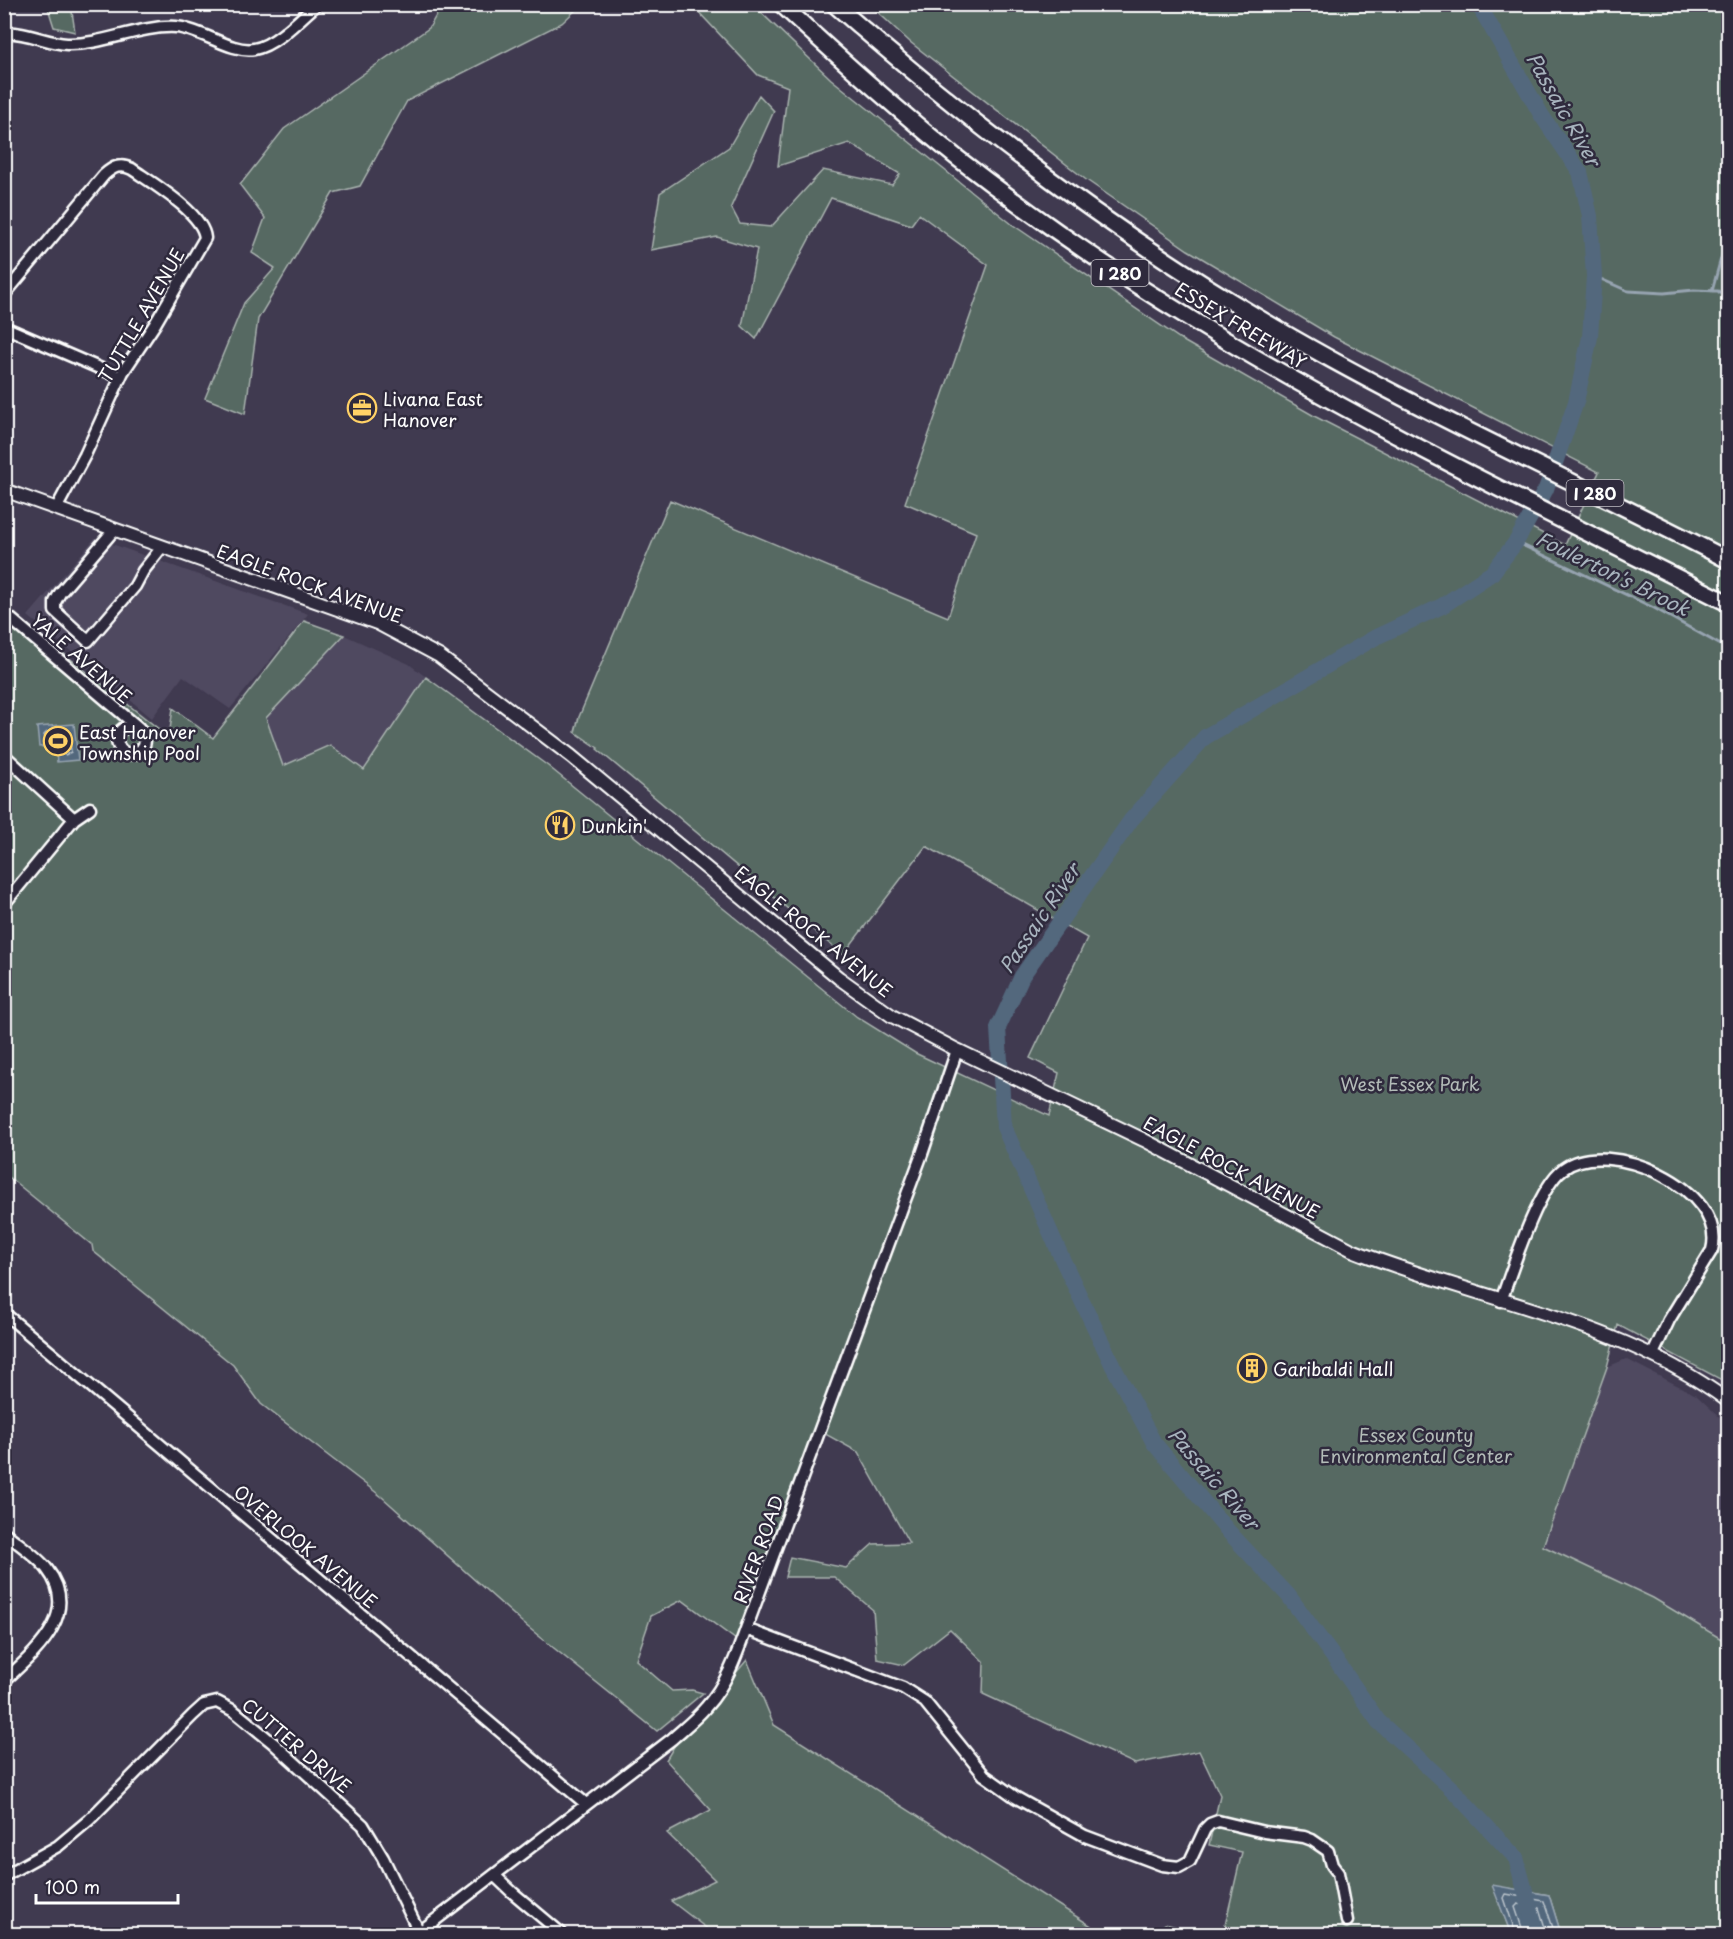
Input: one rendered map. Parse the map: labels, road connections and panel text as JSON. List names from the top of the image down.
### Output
{
  "streets": {
    "highway": ["I 280", "ESSEX FREEWAY"],
    "main road": ["EAGLE ROCK AVENUE"],
    "street": [
      "TUTTLE AVENUE",
      "YALE AVENUE",
      "OVERLOOK AVENUE",
      "RIVER ROAD",
      "CUTTER DRIVE"
    ]
  },
  "crossings": [
    ["TUTTLE AVENUE", "EAGLE ROCK AVENUE"],
    ["EAGLE ROCK AVENUE", "RIVER ROAD"],
    ["OVERLOOK AVENUE", "RIVER ROAD"],
    ["RIVER ROAD", "CUTTER DRIVE"]
  ],
  "water": ["Passaic River", "Foulerton's Brook"],
  "parks": ["West Essex Park", "Essex County Environmental Center"],
  "places": {
    "office": ["Livana East Hanover"],
    "sports": ["East Hanover Township Pool"],
    "restaurant": ["Dunkin'"],
    "building": ["Garibaldi Hall"]
  },
  "scale_bar": "100 m"
}
